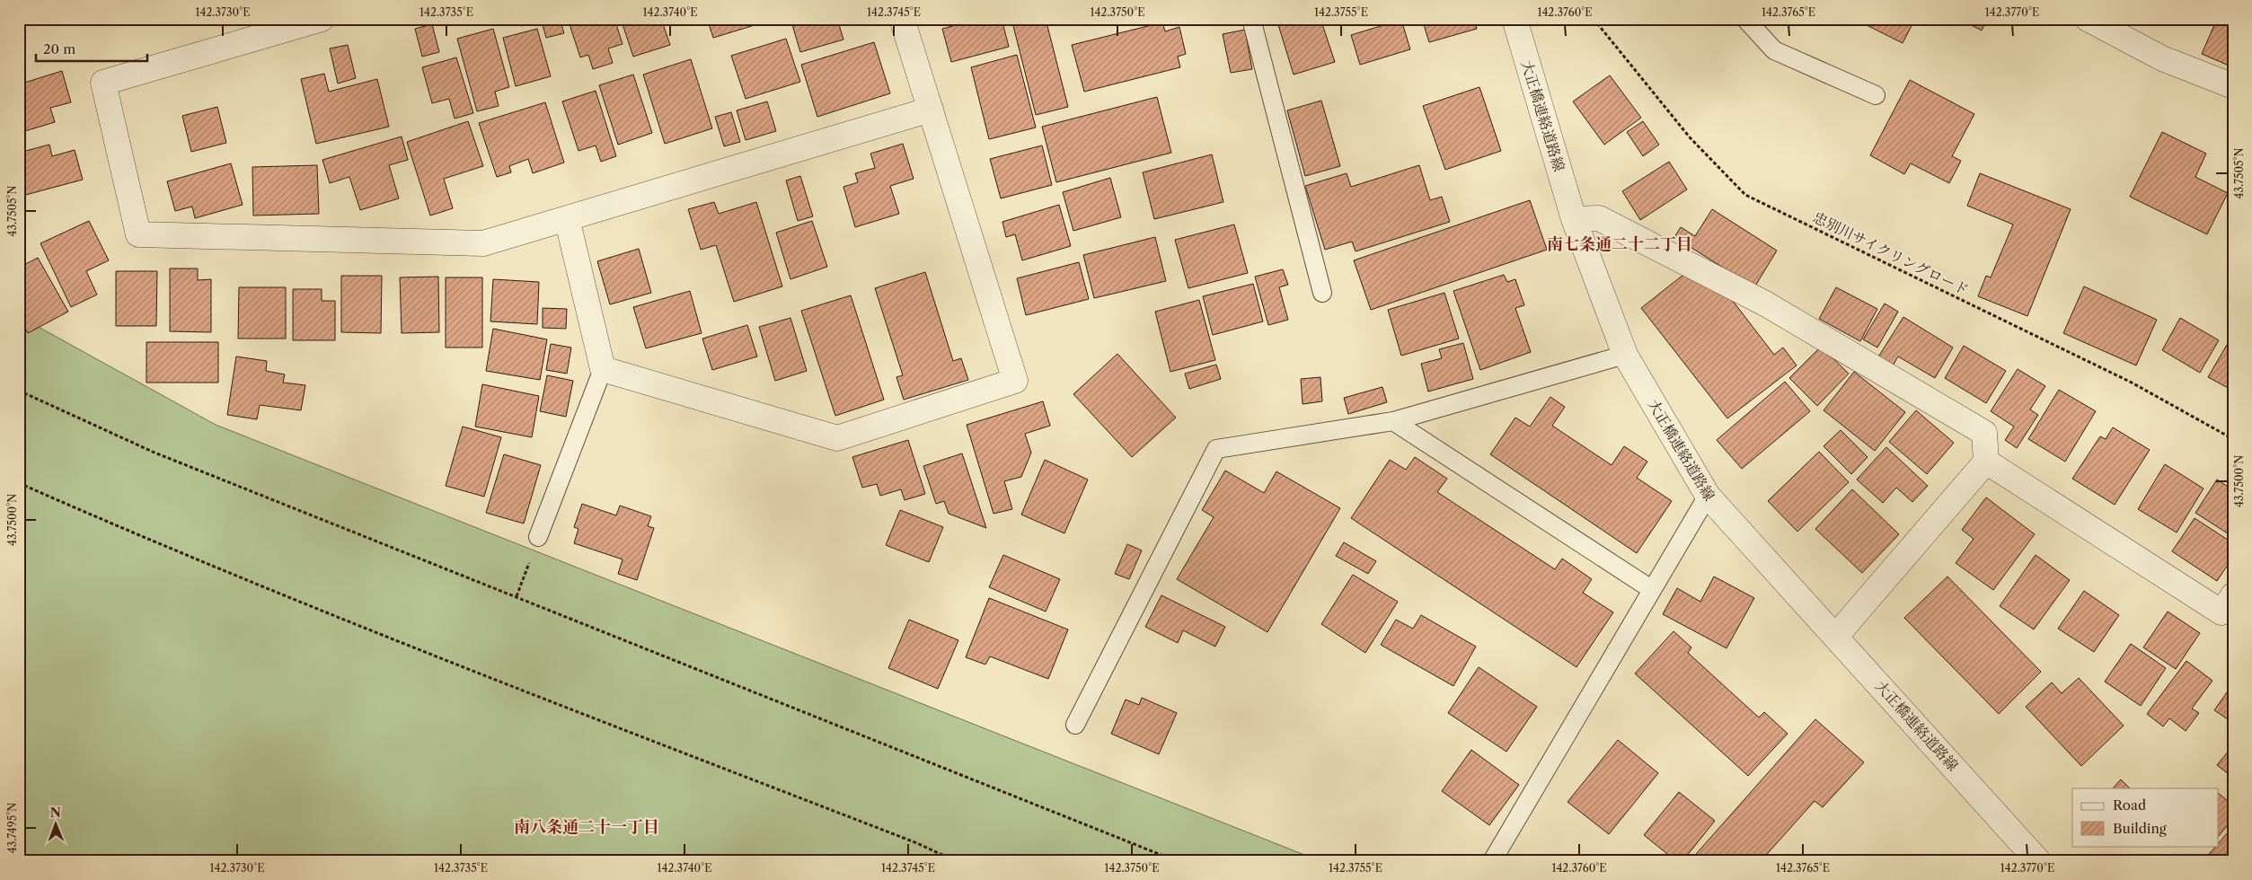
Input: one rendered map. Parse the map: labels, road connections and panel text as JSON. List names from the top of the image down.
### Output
{
  "streets": {
    "street": ["大正橋連絡道路線"],
    "path": ["忠別川サイクリングロード"]
  },
  "districts": ["南七条通二十二丁目", "南八条通二十一丁目"],
  "legend": ["Road", "Building"],
  "scale_bar": "20 m",
  "north": "top",
  "coordinates": [
    "142.3730°E",
    "142.3735°E",
    "142.3740°E",
    "142.3745°E",
    "142.3750°E",
    "142.3755°E",
    "142.3760°E",
    "142.3765°E",
    "142.3770°E",
    "43.7505°N",
    "43.7500°N",
    "43.7495°N"
  ]
}
